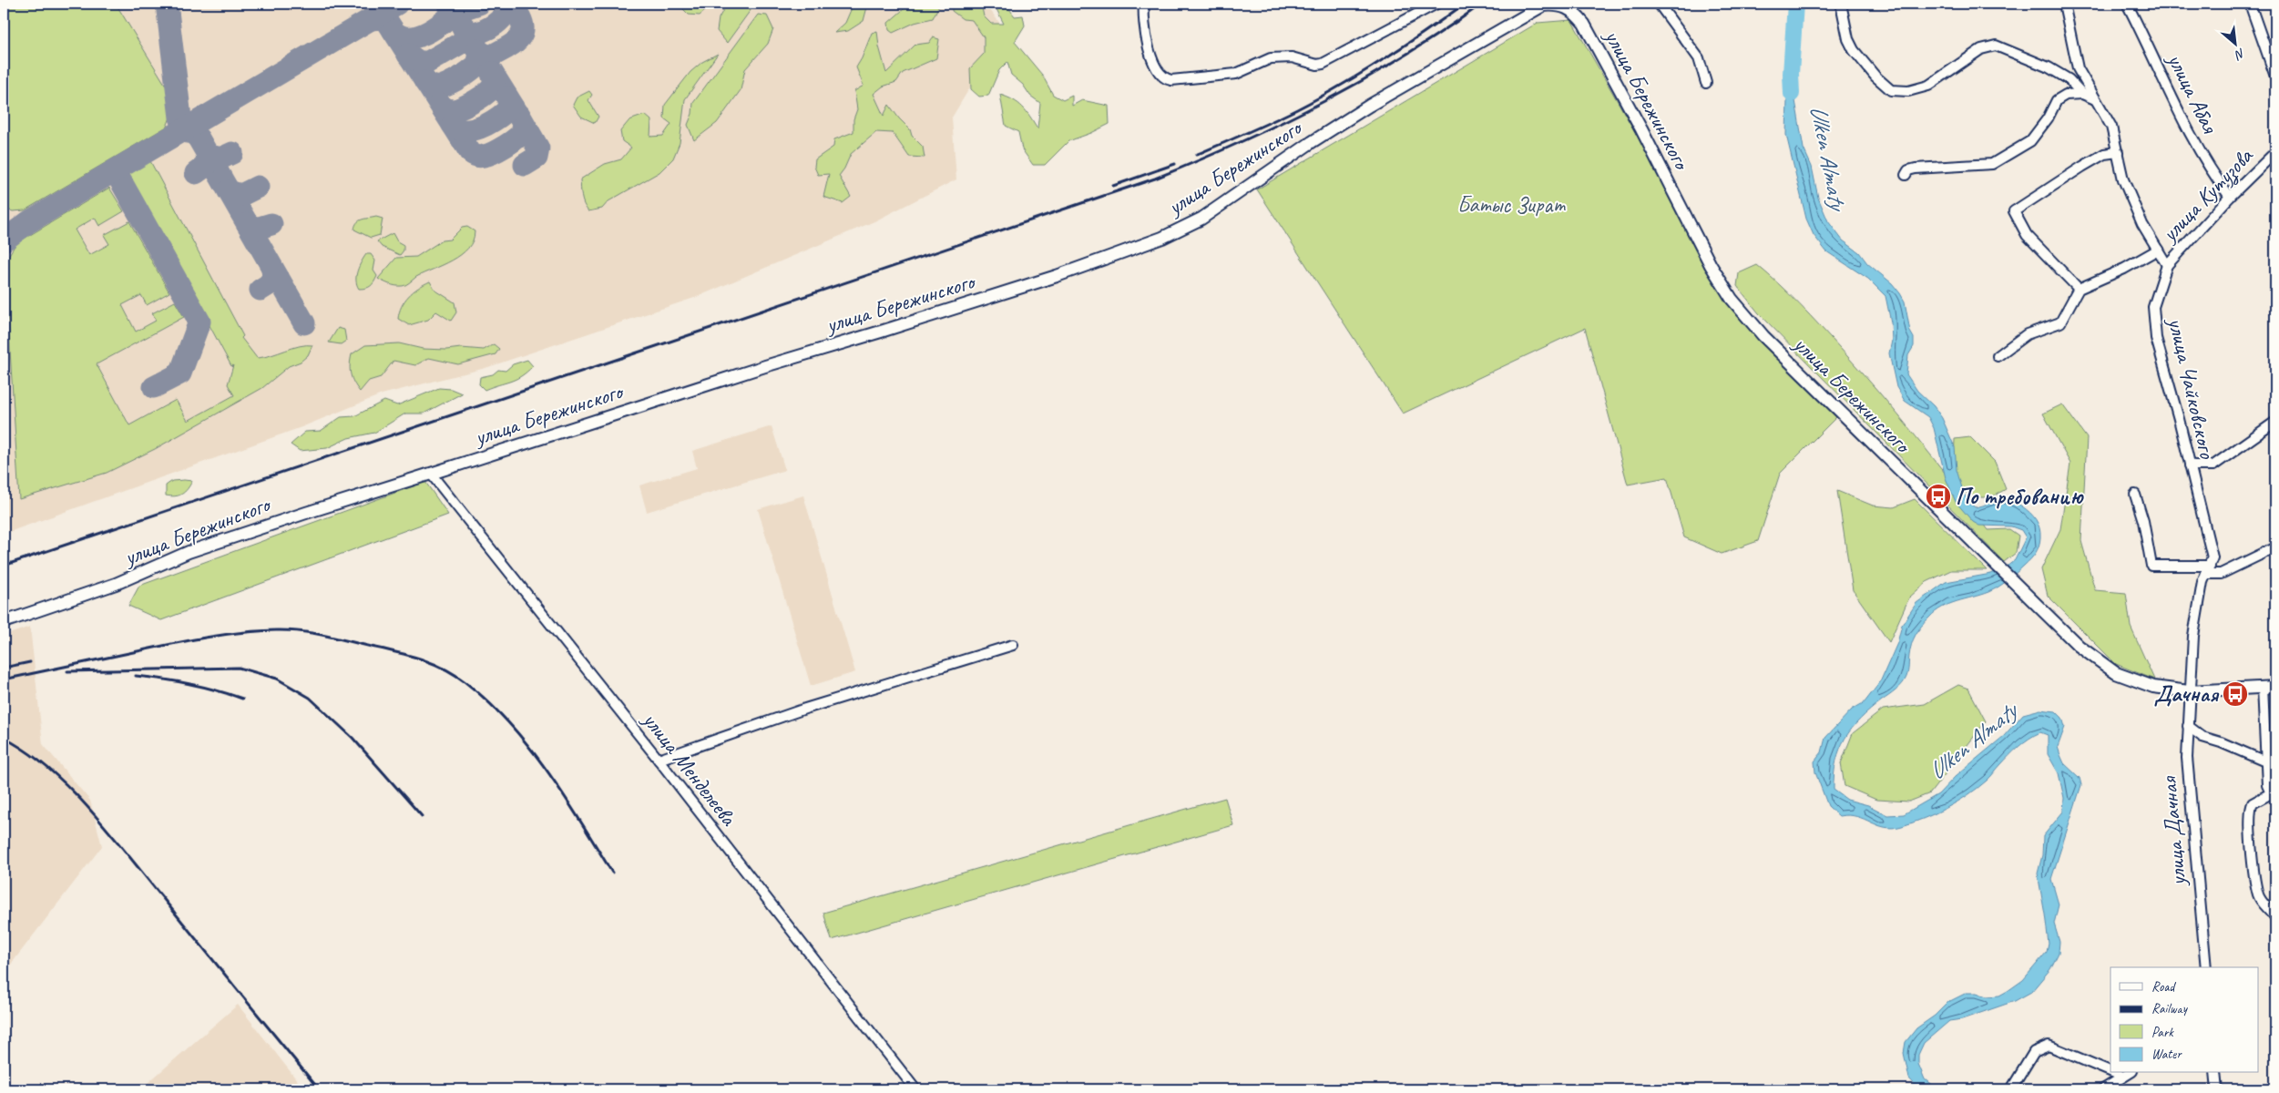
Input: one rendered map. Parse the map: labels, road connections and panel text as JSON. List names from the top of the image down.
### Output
{
  "streets": {
    "main road": ["улица Бережинского"],
    "street": [
      "улица Абая",
      "улица Кутузова",
      "улица Чайковского",
      "улица Менделеева",
      "улица Дачная"
    ]
  },
  "crossings": [
    ["улица Абая", "улица Кутузова"],
    ["улица Бережинского", "улица Чайковского"],
    ["улица Бережинского", "улица Менделеева"],
    ["улица Бережинского", "улица Дачная"],
    ["улица Кутузова", "улица Чайковского"],
    ["улица Чайковского", "улица Дачная"]
  ],
  "water": ["Ulken Almaty"],
  "parks": ["Батыс Зират"],
  "places": {
    "bus stop": ["По требованию", "Дачная"]
  },
  "legend": [
    "Road",
    "Railway",
    "Park",
    "Water"
  ],
  "north": "bottom right"
}
